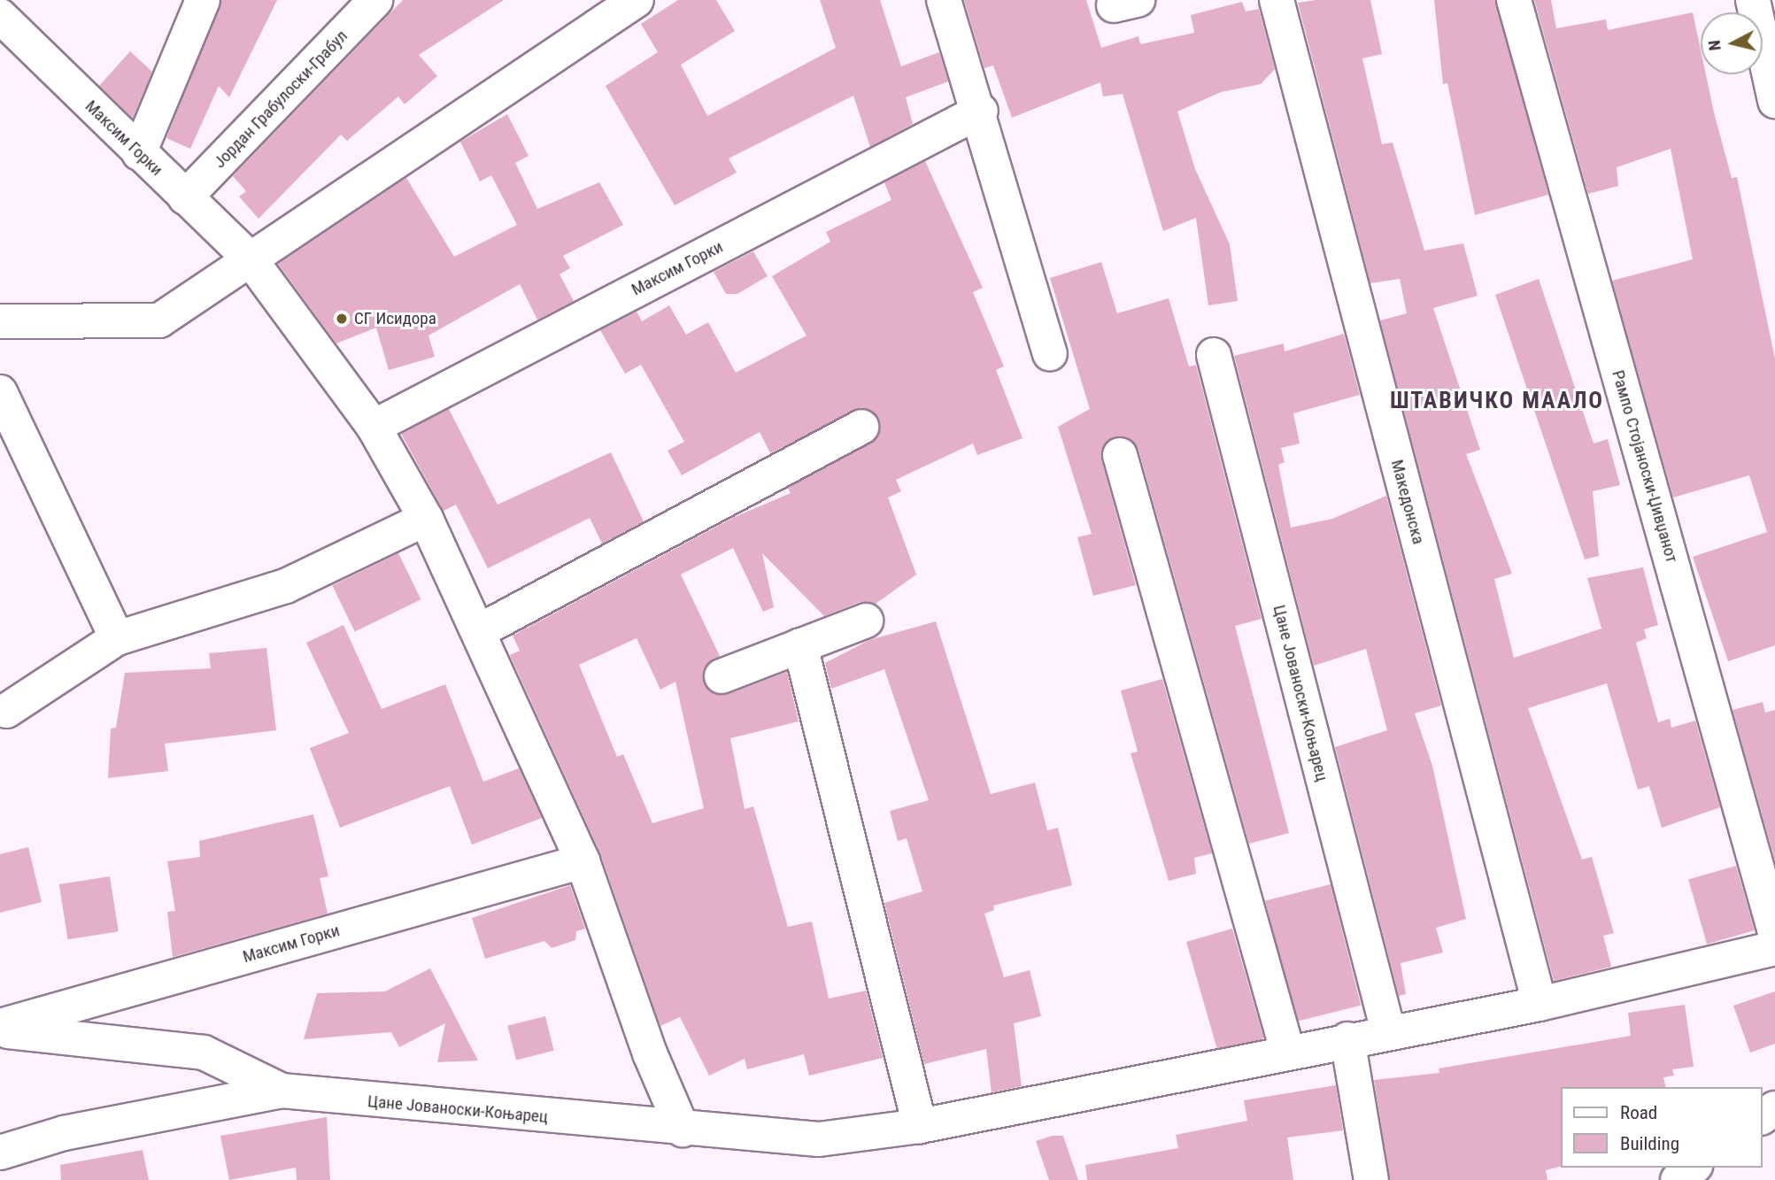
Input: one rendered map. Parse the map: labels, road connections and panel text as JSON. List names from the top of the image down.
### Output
{
  "streets": {
    "street": [
      "Јордан Грабулоски-Грабул",
      "Максим Горки",
      "Рампо Стојаноски-Џивџанот",
      "Македонска",
      "Цане Јованоски-Коњарец"
    ]
  },
  "crossings": [
    ["Јордан Грабулоски-Грабул", "Максим Горки"],
    ["Максим Горки", "Цане Јованоски-Коњарец"],
    ["Македонска", "Цане Јованоски-Коњарец"]
  ],
  "districts": ["ШТАВИЧКО МААЛО"],
  "places": ["СГ Исидора"],
  "legend": ["Road", "Building"],
  "north": "left"
}
